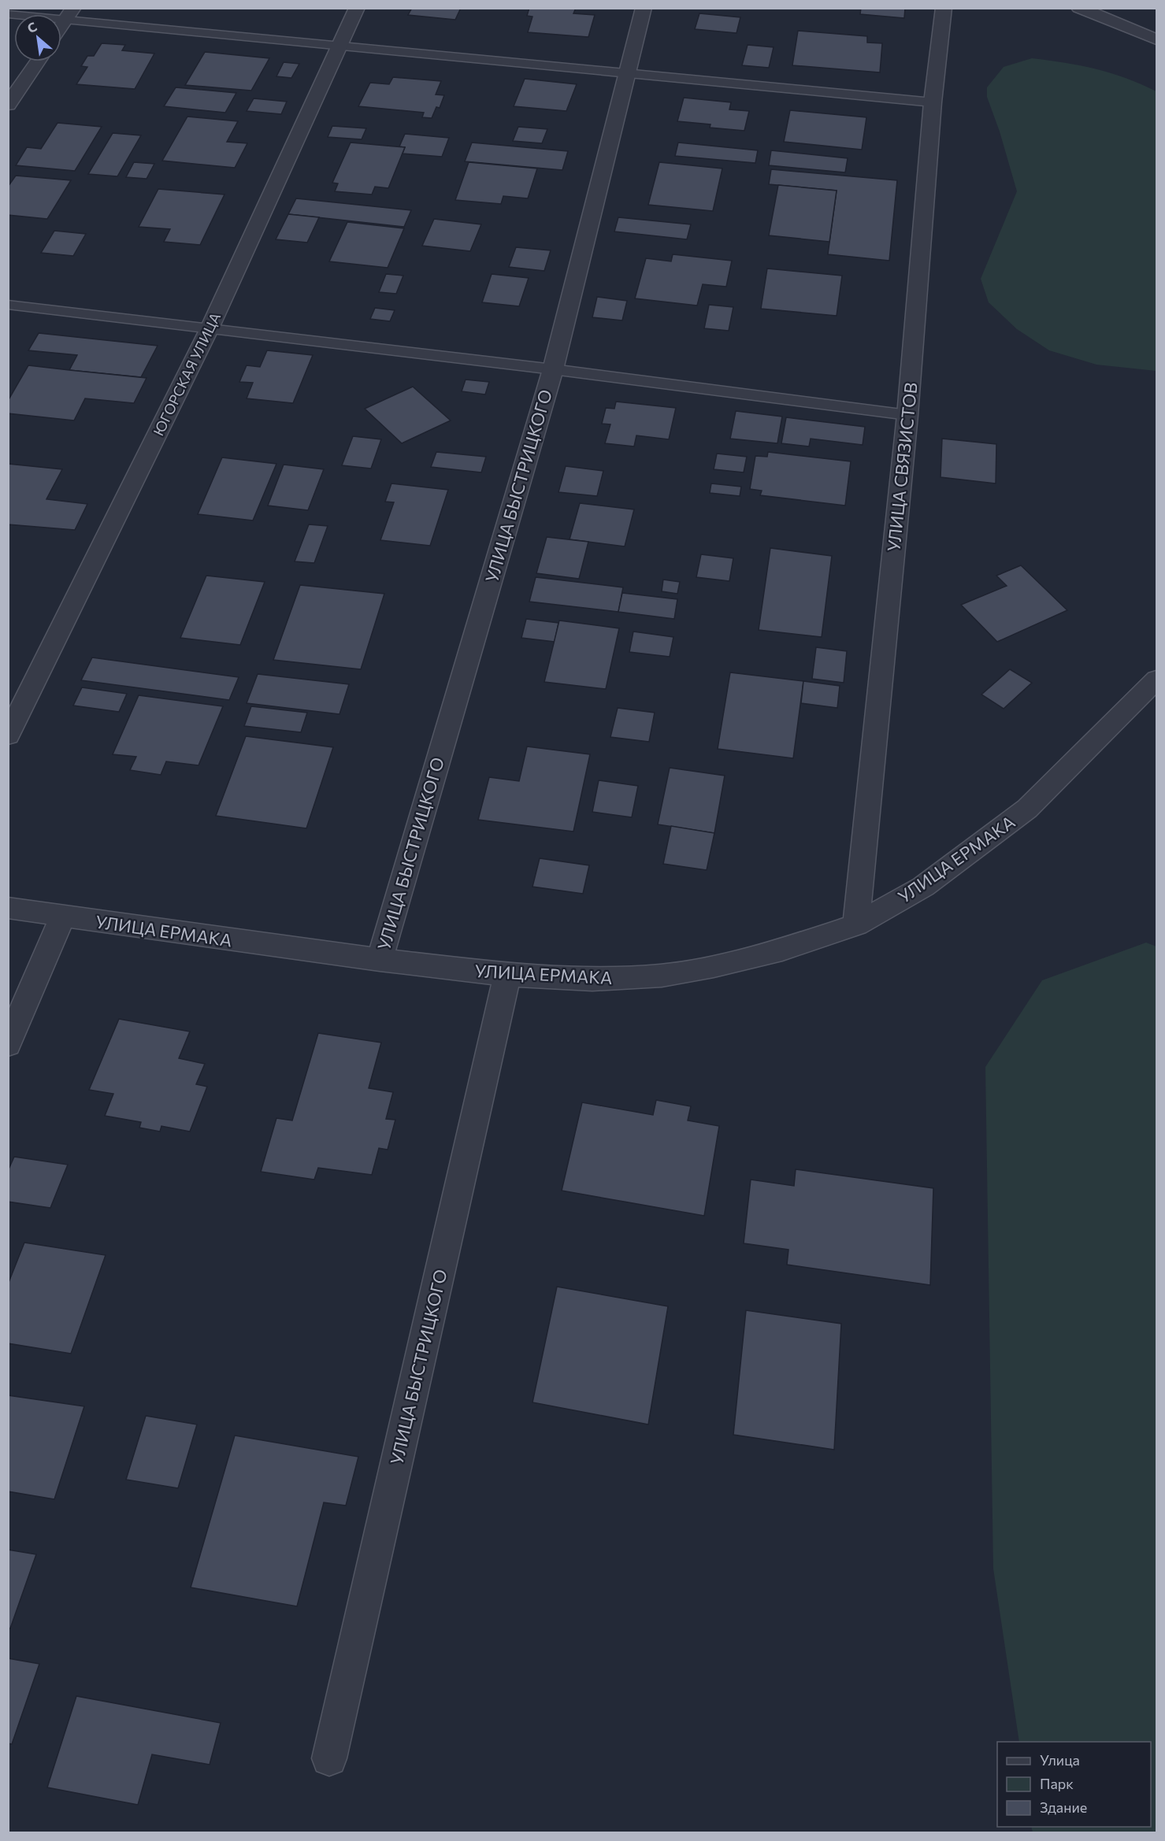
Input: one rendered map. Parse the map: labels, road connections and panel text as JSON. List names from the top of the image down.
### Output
{
  "streets": {
    "street": [
      "ЮГОРСКАЯ УЛИЦА",
      "УЛИЦА СВЯЗИСТОВ",
      "УЛИЦА БЫСТРИЦКОГО",
      "УЛИЦА ЕРМАКА"
    ]
  },
  "crossings": [
    ["УЛИЦА СВЯЗИСТОВ", "УЛИЦА ЕРМАКА"],
    ["УЛИЦА БЫСТРИЦКОГО", "УЛИЦА ЕРМАКА"]
  ],
  "legend": ["Улица", "Парк", "Здание"],
  "north": "top left"
}
